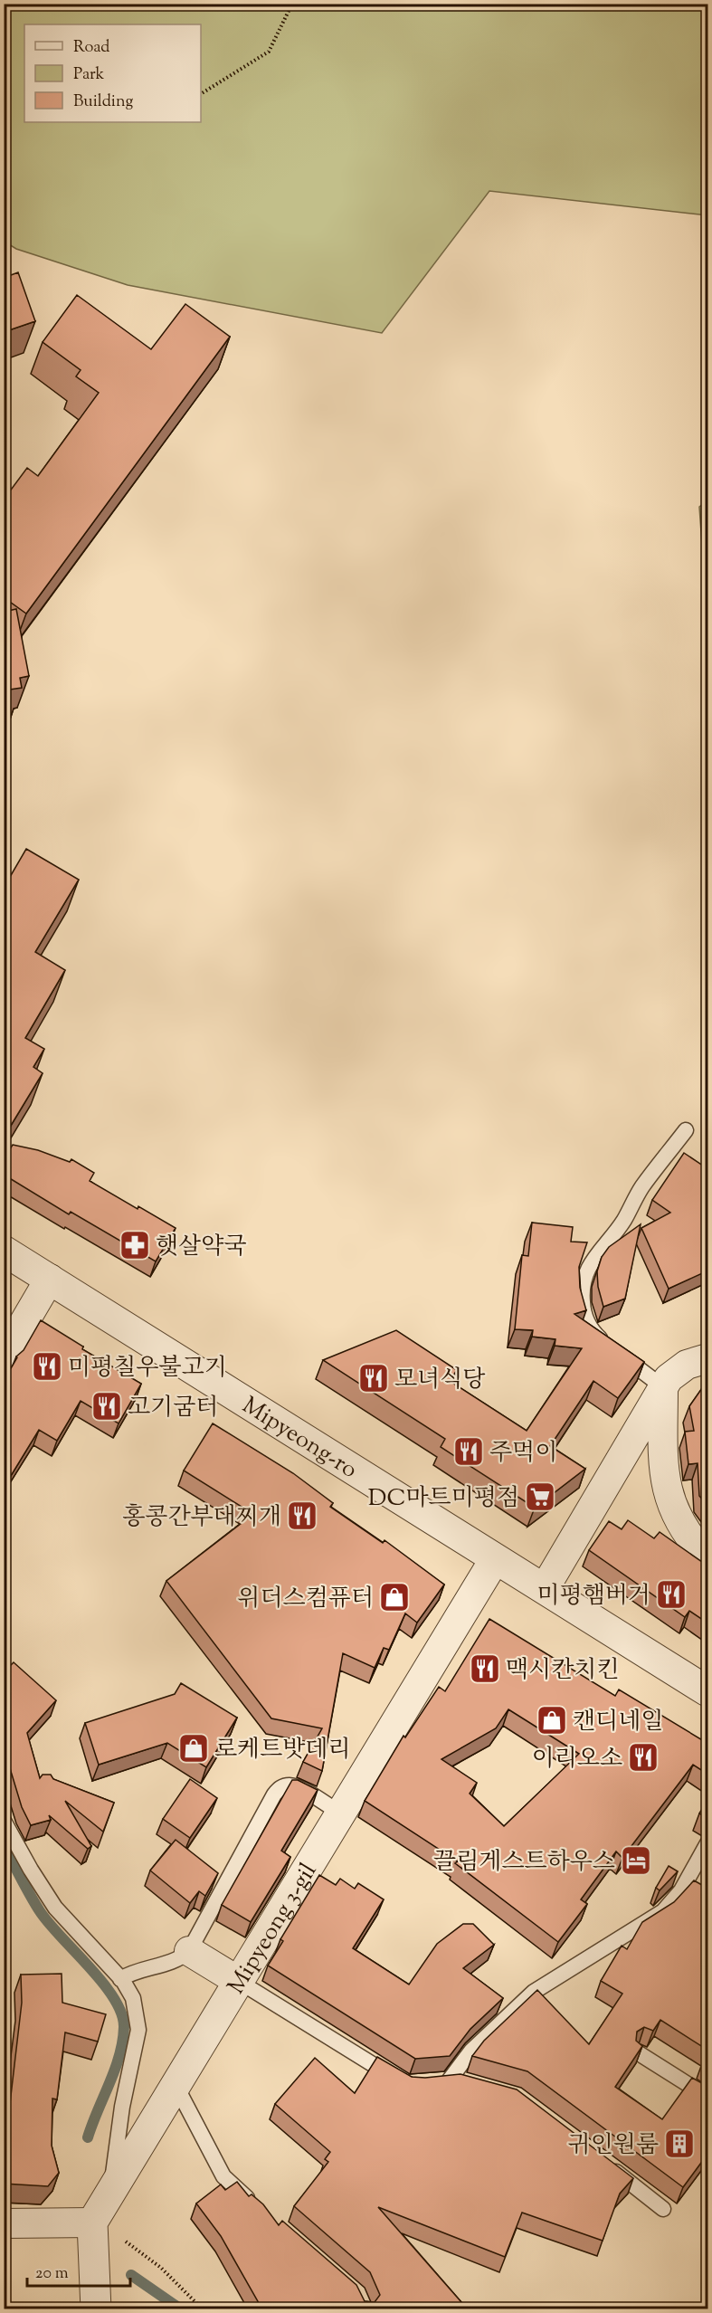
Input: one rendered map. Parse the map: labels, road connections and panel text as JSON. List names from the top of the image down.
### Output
{
  "streets": {
    "street": ["Mipyeong-ro", "Mipyeong 3-gil"]
  },
  "crossings": [
    ["Mipyeong-ro", "Mipyeong 3-gil"]
  ],
  "places": {
    "pharmacy": ["햇살약국"],
    "restaurant": [
      "미평칠우불고기",
      "모녀식당",
      "고기굼터",
      "주먹이",
      "홍콩간부대찌개",
      "미평햄버거",
      "맥시칸치킨",
      "이리오소"
    ],
    "supermarket": ["DC마트미평점"],
    "shop": ["위더스컴퓨터", "캔디네일", "로케트밧데리"],
    "hotel": ["끌림게스트하우스"],
    "building": ["귀인원룸"]
  },
  "legend": ["Road", "Park", "Building"],
  "scale_bar": "20 m"
}
